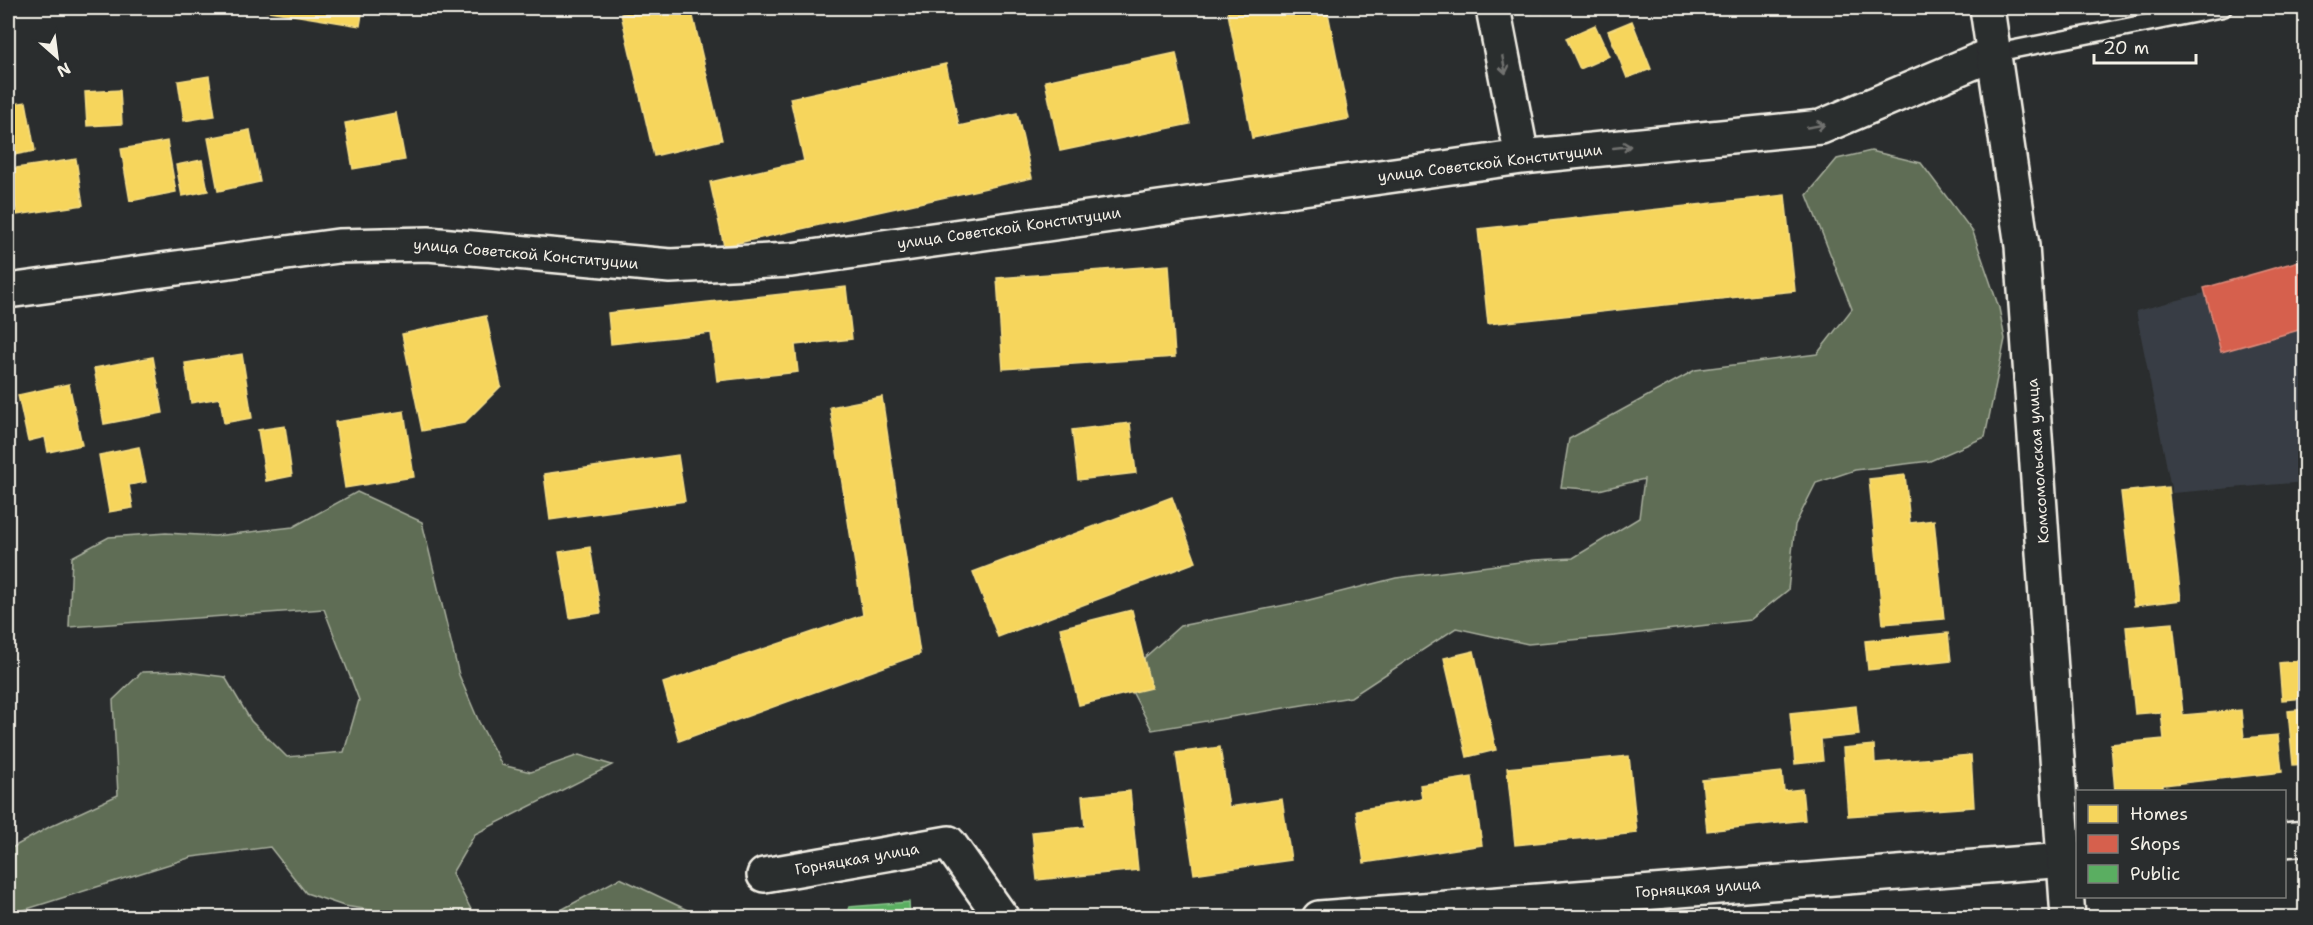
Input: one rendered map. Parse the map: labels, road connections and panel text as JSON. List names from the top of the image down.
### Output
{
  "streets": {
    "street": ["улица Советской Конституции", "Комсомольская улица", "Горняцкая улица"]
  },
  "crossings": [
    ["улица Советской Конституции", "Комсомольская улица"],
    ["Комсомольская улица", "Горняцкая улица"]
  ],
  "legend": ["Homes", "Shops", "Public"],
  "scale_bar": "20 m",
  "north": "bottom right"
}
